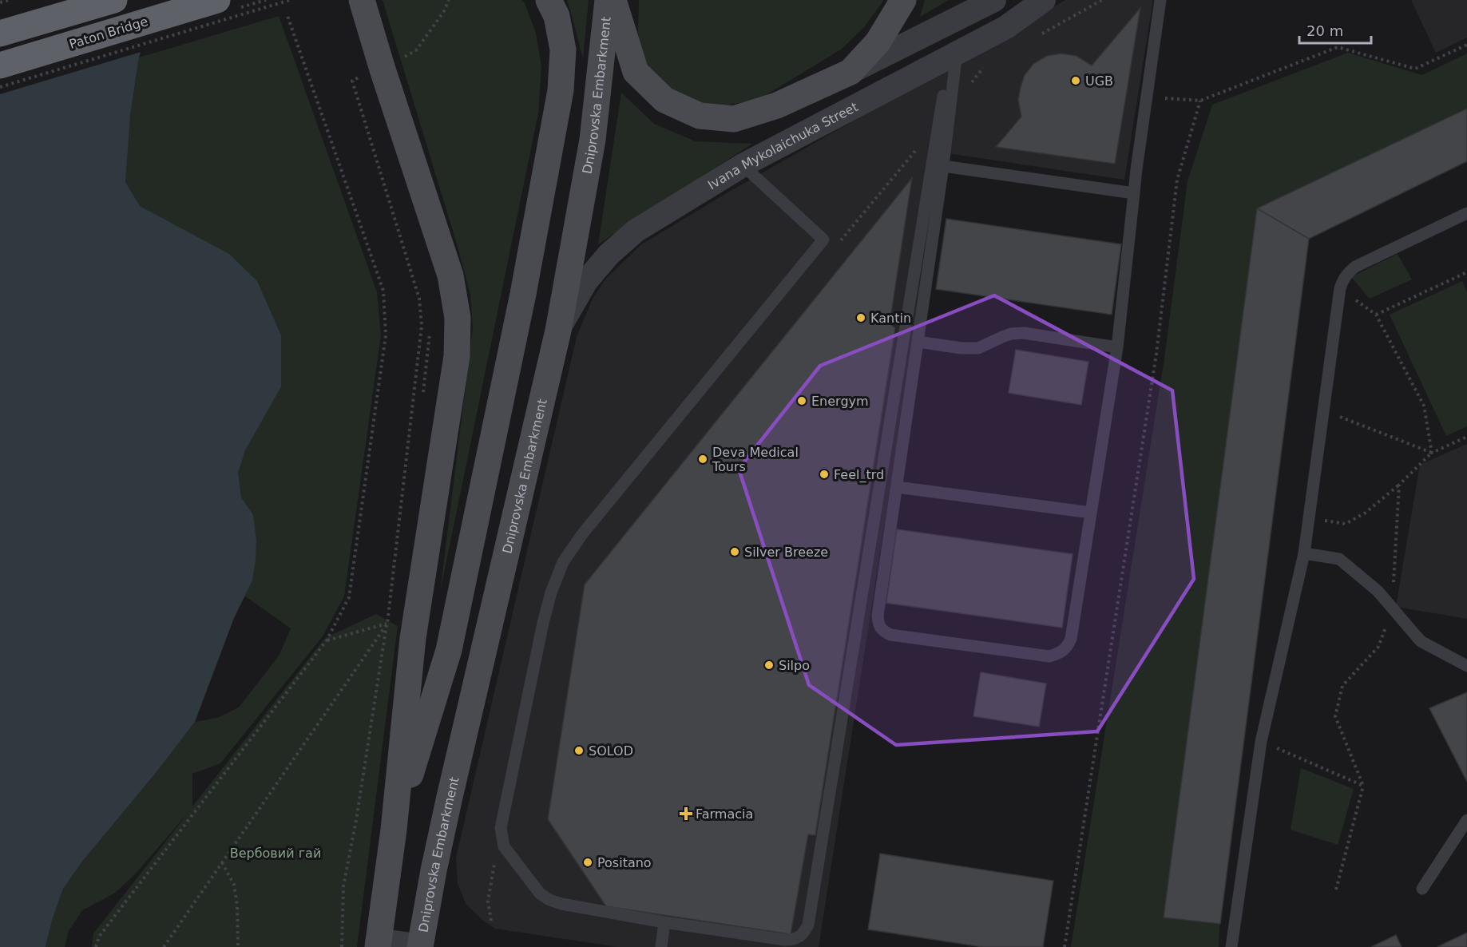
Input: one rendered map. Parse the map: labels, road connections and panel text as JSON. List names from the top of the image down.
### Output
{
  "streets": {
    "highway": ["Paton Bridge"],
    "main road": ["Dniprovska Embarkment"],
    "street": ["Ivana Mykolaichuka Street"]
  },
  "crossings": [
    ["Dniprovska Embarkment", "Ivana Mykolaichuka Street"]
  ],
  "parks": ["Вербовий гай"],
  "places": {
    "other": [
      "UGB",
      "Kantin",
      "Energym",
      "Deva Medical Tours",
      "Feel_trd",
      "Silver Breeze",
      "Silpo",
      "SOLOD",
      "Positano"
    ],
    "health": ["Farmacia"]
  },
  "scale_bar": "20 m"
}
